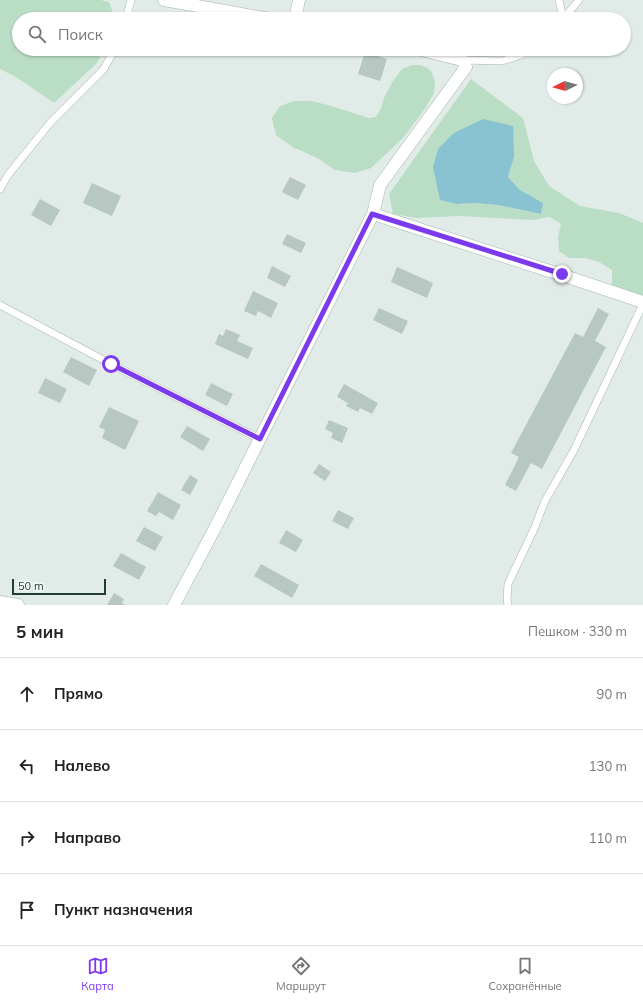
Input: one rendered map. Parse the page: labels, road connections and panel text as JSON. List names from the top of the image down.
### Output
{
  "scale_bar": "50 m",
  "north": "left",
  "page": {
    "search": "Поиск",
    "scale": "50 m",
    "heading": ["5 мин", "Пешком · 330 m"],
    "list": [
      ["Прямо", "90 m"],
      ["Налево", "130 m"],
      ["Направо", "110 m"],
      "Пункт назначения"
    ],
    "nav": ["Карта", "Маршрут", "Сохранённые"]
  }
}
